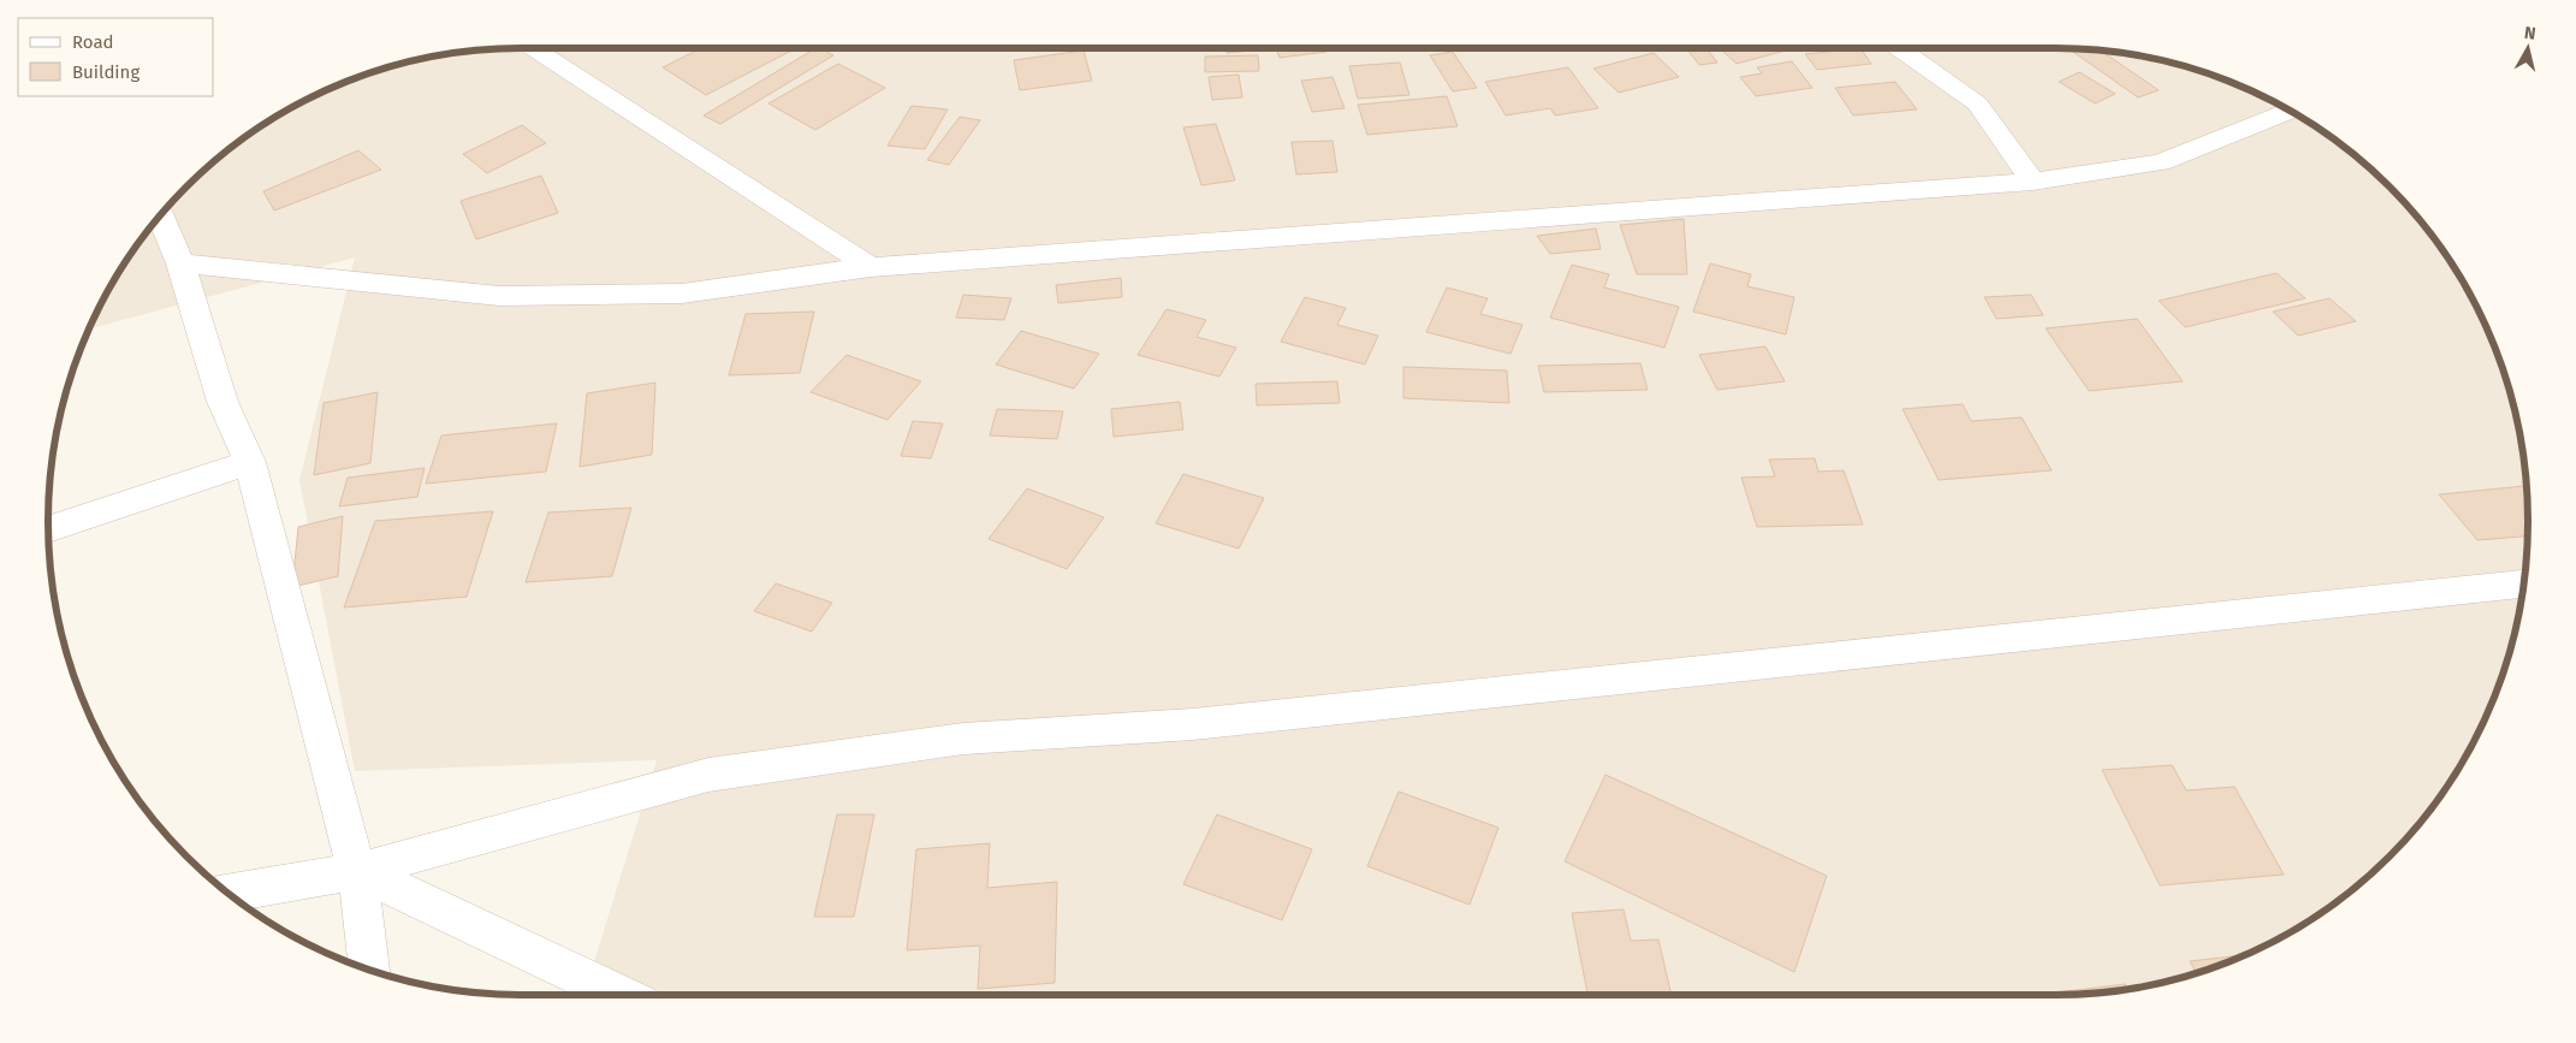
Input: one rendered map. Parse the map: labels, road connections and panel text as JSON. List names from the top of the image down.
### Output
{
  "legend": ["Road", "Building"],
  "north": "top"
}
